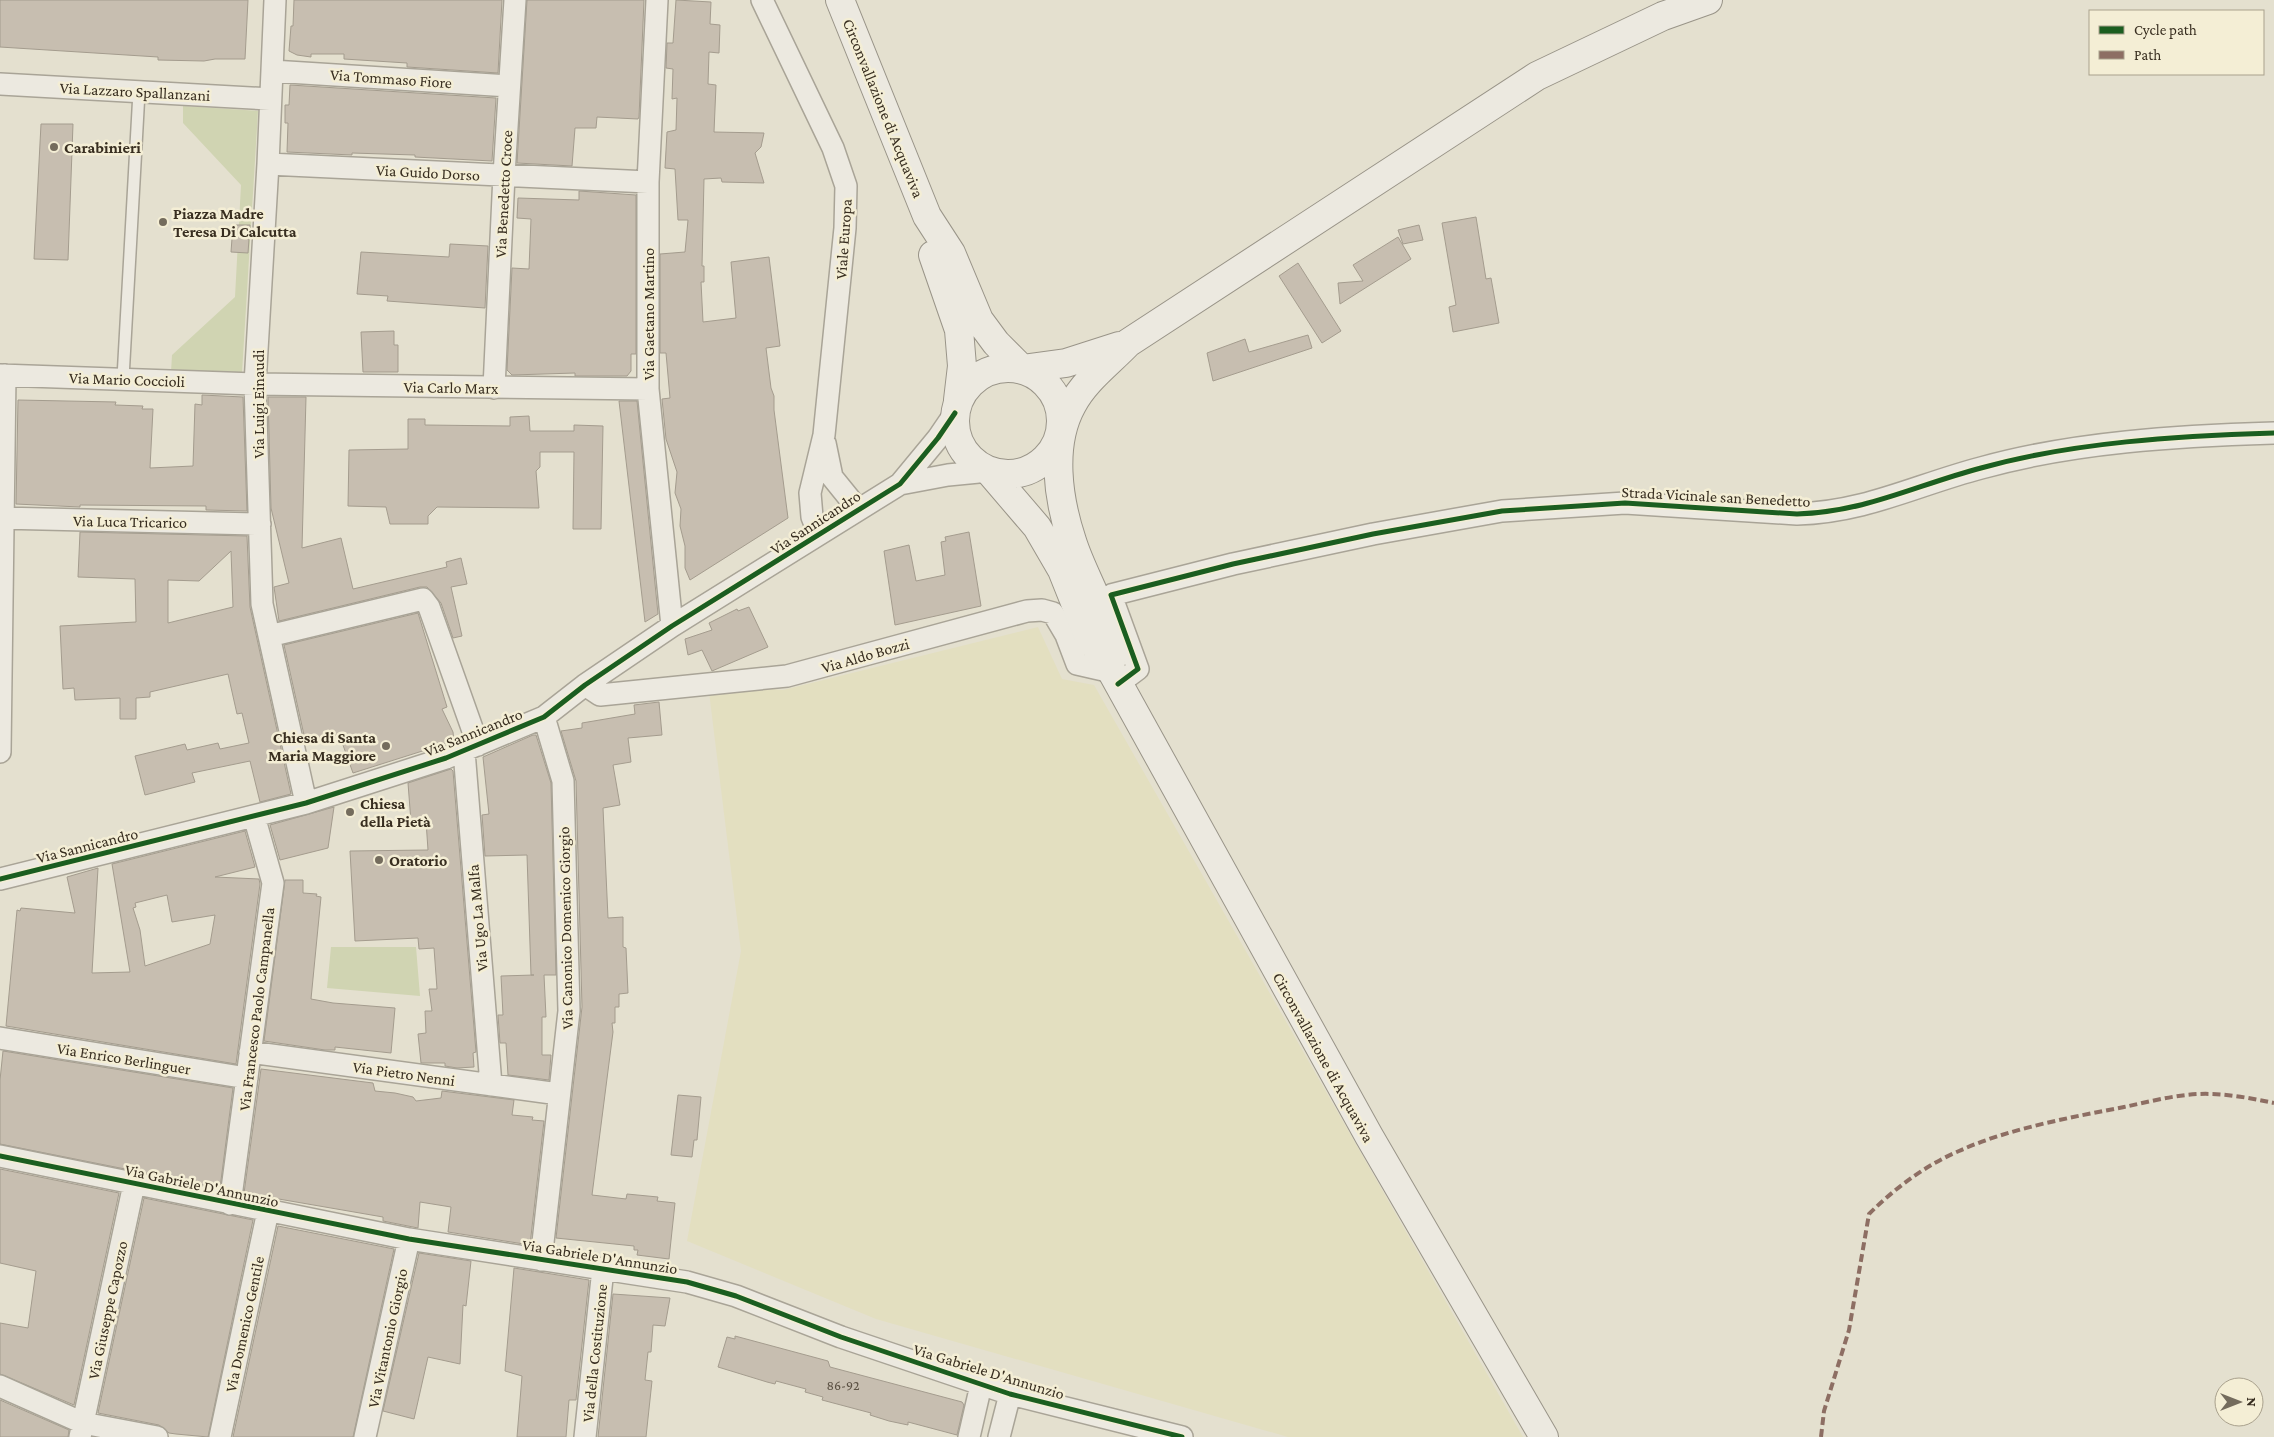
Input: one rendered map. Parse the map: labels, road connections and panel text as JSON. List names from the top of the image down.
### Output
{
  "streets": {
    "main road": ["Circonvallazione di Acquaviva"],
    "street": [
      "Via Tommaso Fiore",
      "Via Lazzaro Spallanzani",
      "Via Guido Dorso",
      "Via Benedetto Croce",
      "Viale Europa",
      "Via Gaetano Martino",
      "Via Mario Coccioli",
      "Via Carlo Marx",
      "Via Luigi Einaudi",
      "Strada Vicinale san Benedetto",
      "Via Luca Tricarico",
      "Via Sannicandro",
      "Via Aldo Bozzi",
      "Via Ugo La Malfa",
      "Via Canonico Domenico Giorgio",
      "Via Francesco Paolo Campanella",
      "Via Enrico Berlinguer",
      "Via Pietro Nenni",
      "Via Gabriele D'Annunzio",
      "Via Giuseppe Capozzo",
      "Via Domenico Gentile",
      "Via Vitantonio Giorgio",
      "Via della Costituzione"
    ]
  },
  "crossings": [
    ["Via Tommaso Fiore", "Via Benedetto Croce"],
    ["Via Tommaso Fiore", "Via Luigi Einaudi"],
    ["Via Lazzaro Spallanzani", "Via Luigi Einaudi"],
    ["Circonvallazione di Acquaviva", "Strada Vicinale san Benedetto"],
    ["Circonvallazione di Acquaviva", "Via Aldo Bozzi"],
    ["Via Guido Dorso", "Via Benedetto Croce"],
    ["Via Guido Dorso", "Via Gaetano Martino"],
    ["Via Guido Dorso", "Via Luigi Einaudi"],
    ["Via Benedetto Croce", "Via Carlo Marx"],
    ["Viale Europa", "Via Sannicandro"],
    ["Via Gaetano Martino", "Via Carlo Marx"],
    ["Via Gaetano Martino", "Via Sannicandro"],
    ["Via Mario Coccioli", "Via Carlo Marx"],
    ["Via Mario Coccioli", "Via Luigi Einaudi"],
    ["Via Carlo Marx", "Via Luigi Einaudi"],
    ["Via Luigi Einaudi", "Via Luca Tricarico"],
    ["Via Luigi Einaudi", "Via Sannicandro"],
    ["Via Luigi Einaudi", "Via Ugo La Malfa"],
    ["Strada Vicinale san Benedetto", "Via Aldo Bozzi"],
    ["Via Sannicandro", "Via Aldo Bozzi"],
    ["Via Sannicandro", "Via Ugo La Malfa"],
    ["Via Sannicandro", "Via Canonico Domenico Giorgio"],
    ["Via Sannicandro", "Via Francesco Paolo Campanella"],
    ["Via Ugo La Malfa", "Via Pietro Nenni"],
    ["Via Canonico Domenico Giorgio", "Via Pietro Nenni"],
    ["Via Canonico Domenico Giorgio", "Via Gabriele D'Annunzio"],
    ["Via Francesco Paolo Campanella", "Via Enrico Berlinguer"],
    ["Via Francesco Paolo Campanella", "Via Pietro Nenni"],
    ["Via Francesco Paolo Campanella", "Via Gabriele D'Annunzio"],
    ["Via Gabriele D'Annunzio", "Via Giuseppe Capozzo"],
    ["Via Gabriele D'Annunzio", "Via Domenico Gentile"],
    ["Via Gabriele D'Annunzio", "Via Vitantonio Giorgio"],
    ["Via Gabriele D'Annunzio", "Via della Costituzione"]
  ],
  "places": [
    "Carabinieri",
    "Piazza Madre Teresa Di Calcutta",
    "Chiesa di Santa Maria Maggiore",
    "Chiesa della Pietà",
    "Oratorio"
  ],
  "house_numbers": ["86-92"],
  "legend": ["Cycle path", "Path"],
  "north": "right"
}
